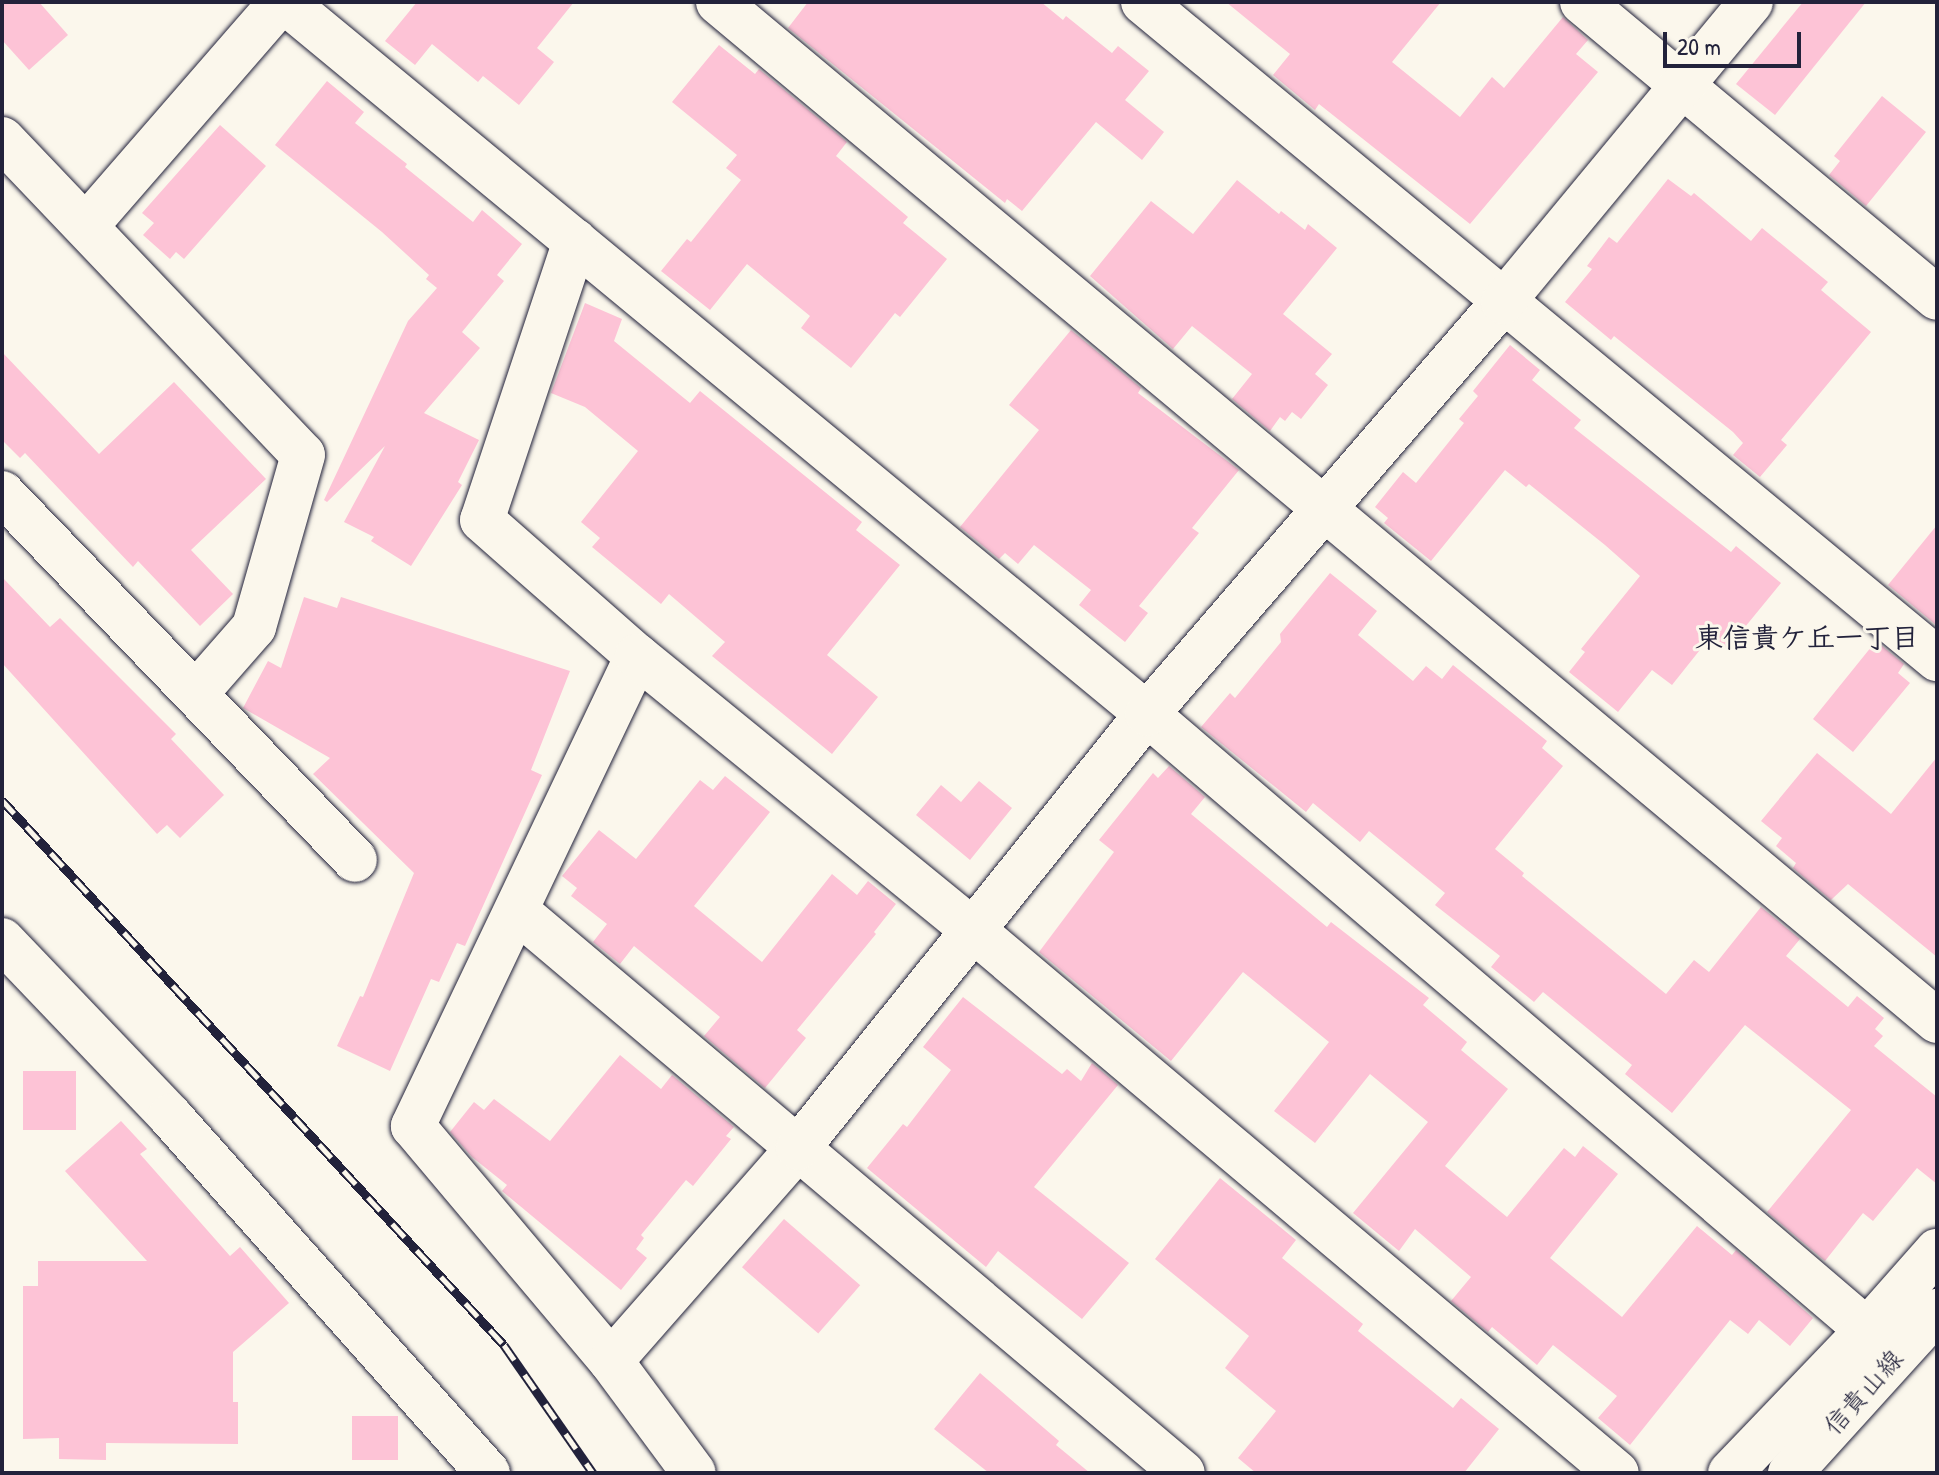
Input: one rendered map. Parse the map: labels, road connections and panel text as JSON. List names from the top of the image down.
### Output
{
  "streets": {
    "street": ["信貴山線"]
  },
  "districts": ["東信貴ケ丘一丁目"],
  "scale_bar": "20 m"
}
